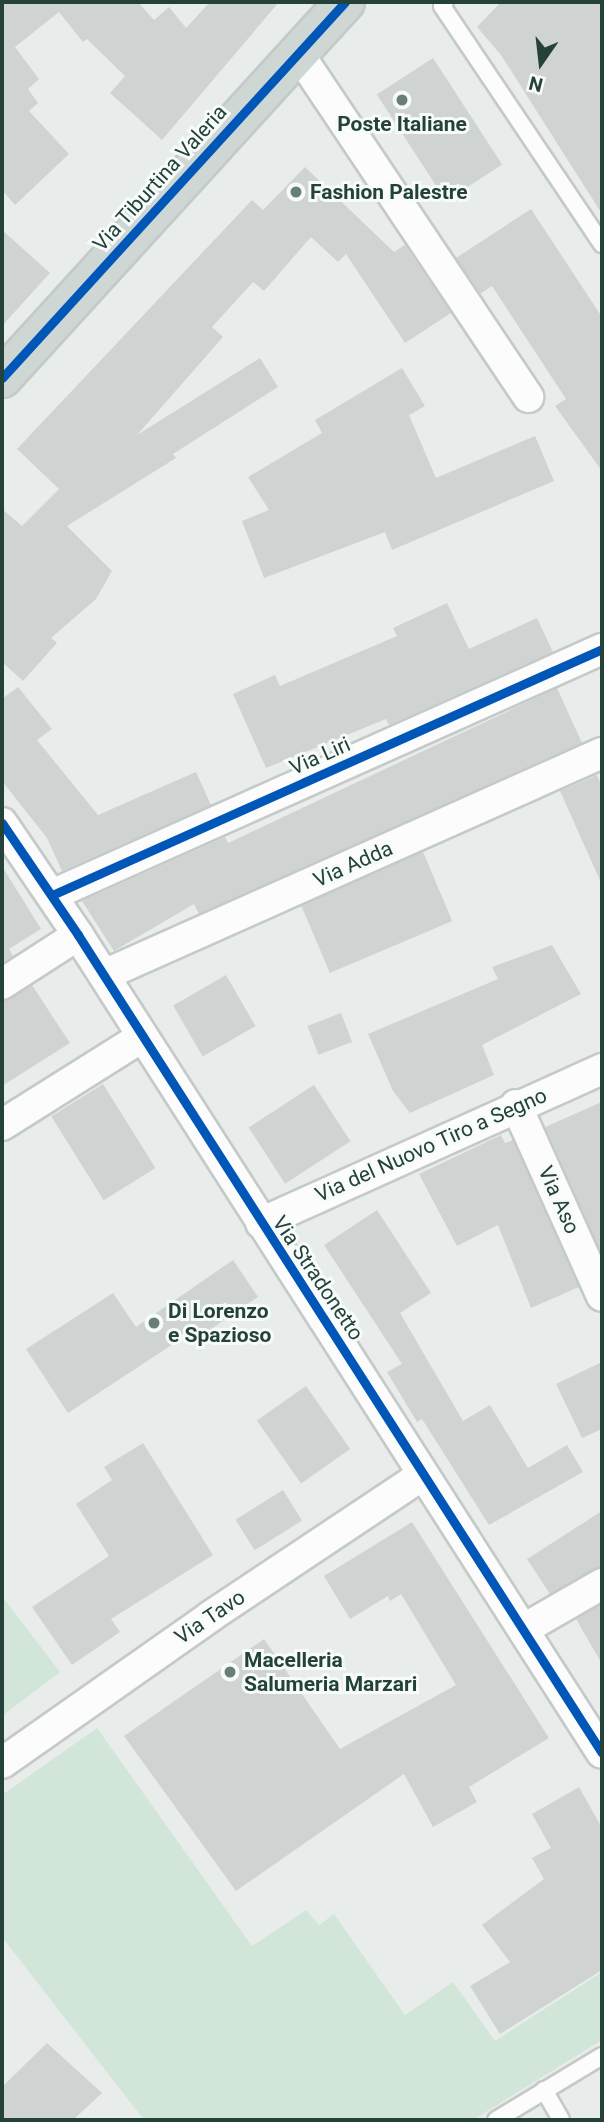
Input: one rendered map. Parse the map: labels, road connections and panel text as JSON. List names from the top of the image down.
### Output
{
  "streets": {
    "main road": ["Via Tiburtina Valeria"],
    "street": [
      "Via Liri",
      "Via Adda",
      "Via del Nuovo Tiro a Segno",
      "Via Aso",
      "Via Stradonetto",
      "Via Tavo"
    ]
  },
  "crossings": [
    ["Via Liri", "Via Stradonetto"],
    ["Via Adda", "Via Stradonetto"],
    ["Via del Nuovo Tiro a Segno", "Via Aso"],
    ["Via del Nuovo Tiro a Segno", "Via Stradonetto"],
    ["Via Stradonetto", "Via Tavo"]
  ],
  "places": [
    "Poste Italiane",
    "Fashion Palestre",
    "Di Lorenzo e Spazioso",
    "Macelleria Salumeria Marzari"
  ],
  "north": "bottom"
}
